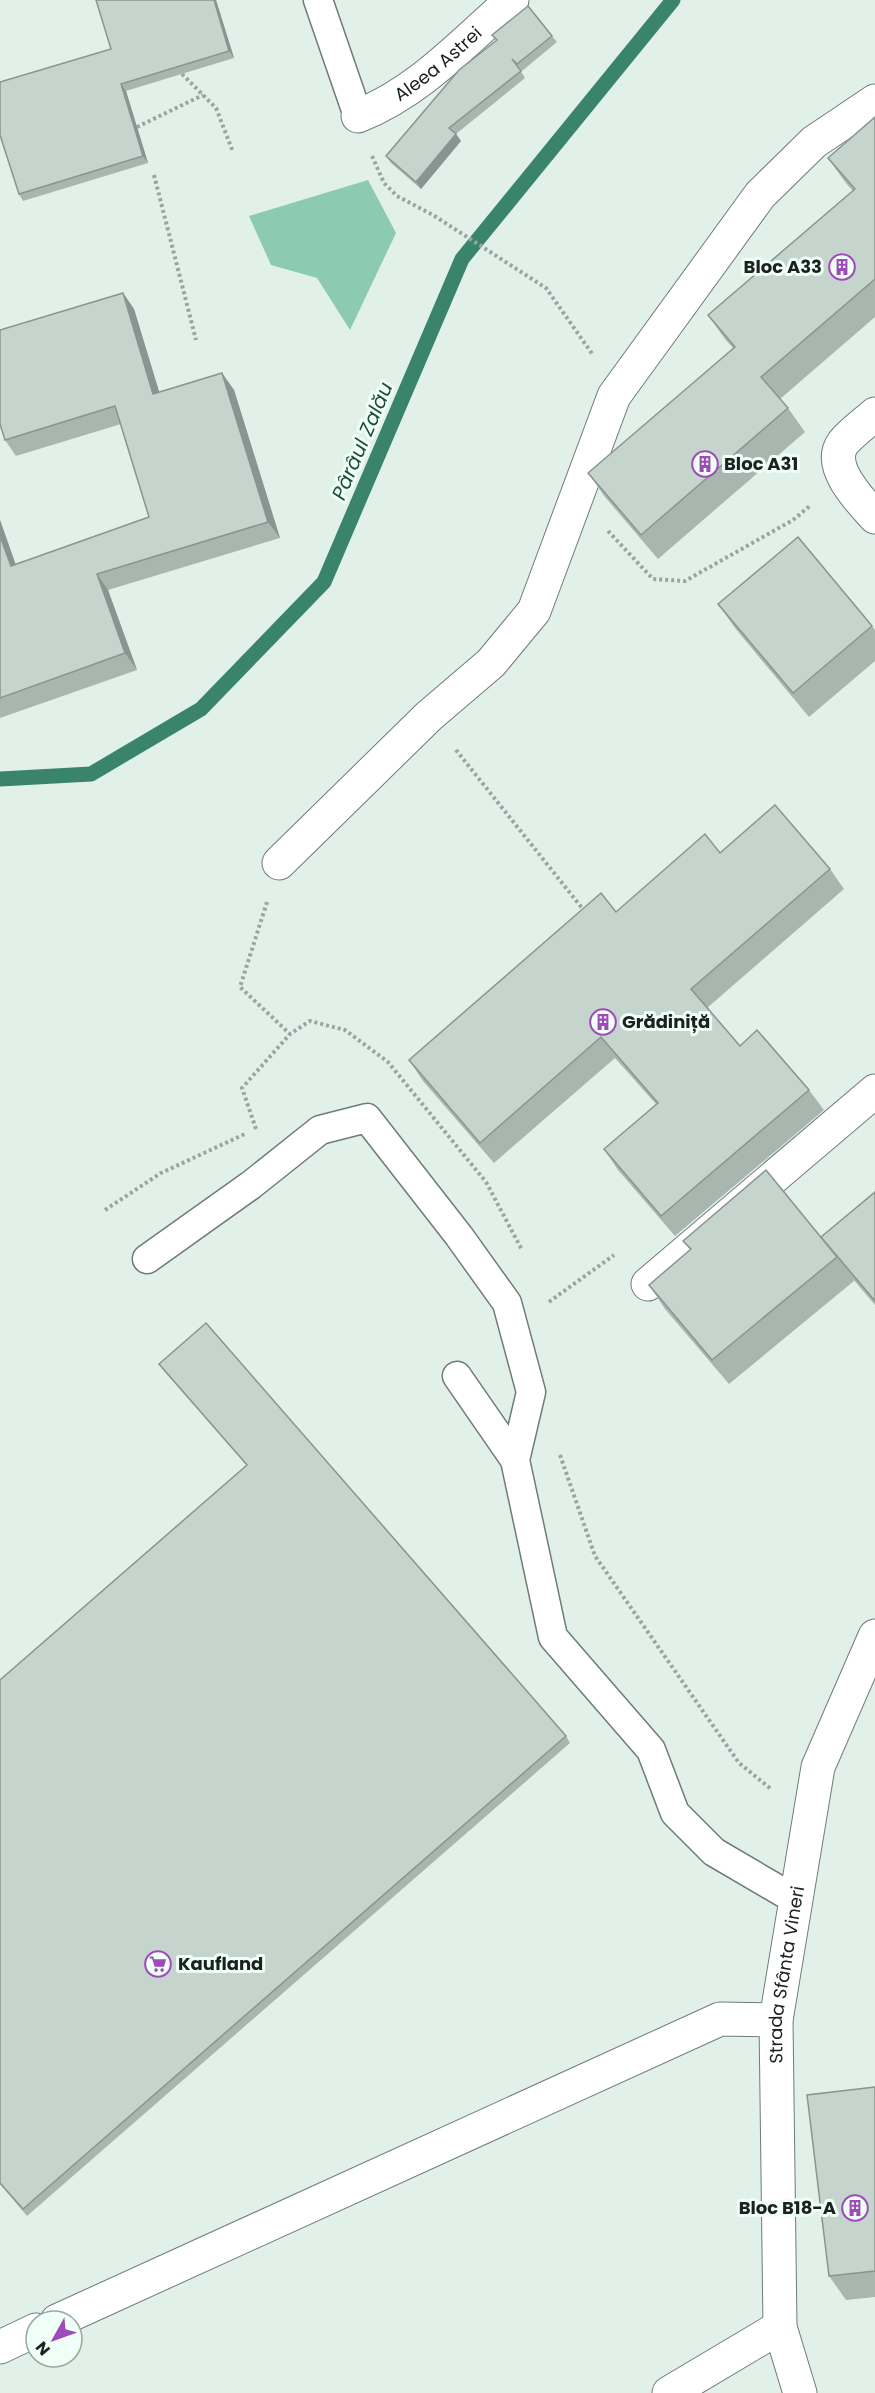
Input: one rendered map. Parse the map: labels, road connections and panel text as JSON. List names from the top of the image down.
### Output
{
  "streets": {
    "street": ["Aleea Astrei", "Strada Sfânta Vineri"]
  },
  "water": ["Pârâul Zalău"],
  "places": {
    "building": [
      "Bloc A33",
      "Bloc A31",
      "Grădiniță",
      "Bloc B18-A"
    ],
    "supermarket": ["Kaufland"]
  },
  "north": "bottom left"
}
